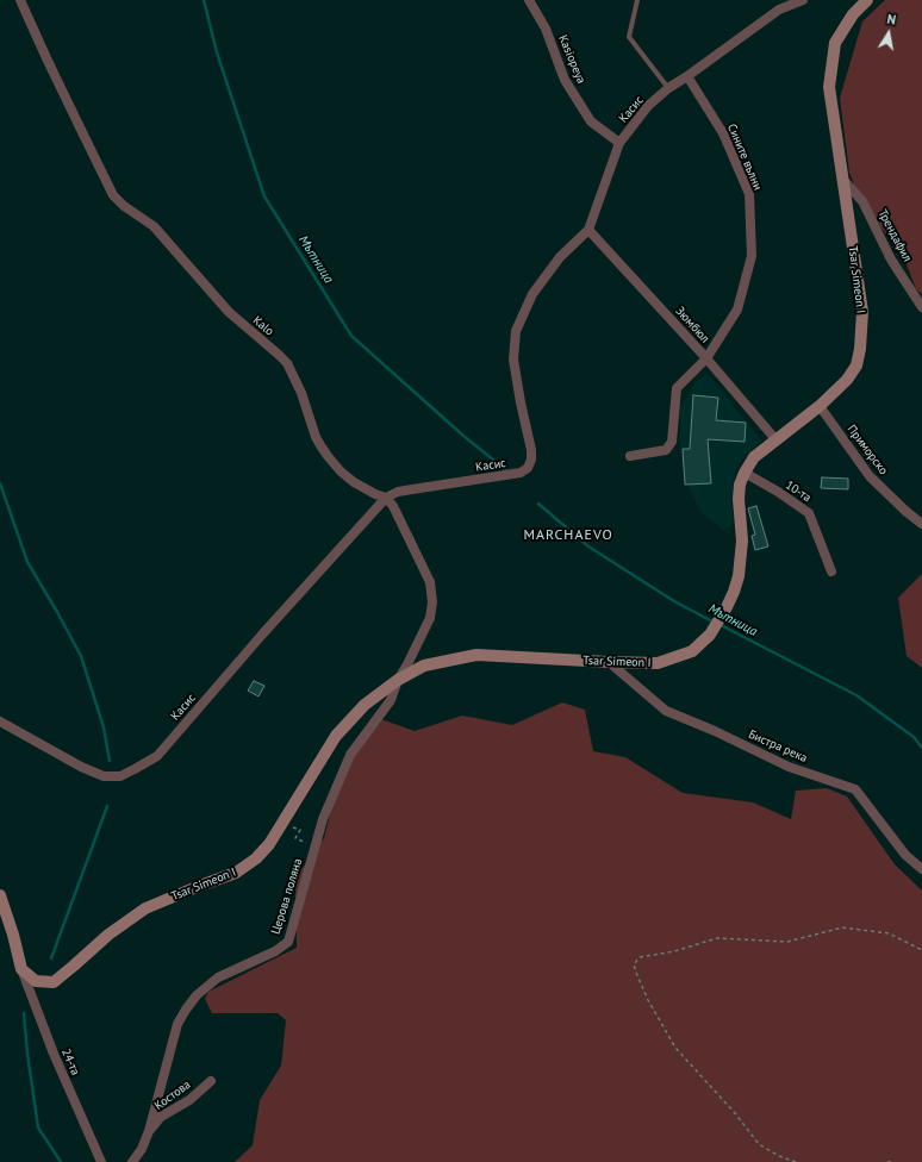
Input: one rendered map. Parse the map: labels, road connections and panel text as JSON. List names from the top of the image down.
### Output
{
  "streets": {
    "street": [
      "Kasiopeya",
      "Касис",
      "Сините вълни",
      "Трендафил",
      "Tsar Simeon I",
      "Зюмбюл",
      "Kalo",
      "Приморско",
      "10-та",
      "Бистра река",
      "Церова поляна",
      "24-та",
      "Костова"
    ]
  },
  "crossings": [
    ["Kasiopeya", "Касис"],
    ["Касис", "Сините вълни"],
    ["Касис", "Зюмбюл"],
    ["Касис", "Kalo"],
    ["Сините вълни", "Зюмбюл"],
    ["Трендафил", "Tsar Simeon I"],
    ["Tsar Simeon I", "Зюмбюл"],
    ["Tsar Simeon I", "Приморско"],
    ["Tsar Simeon I", "10-та"],
    ["Tsar Simeon I", "Бистра река"],
    ["Tsar Simeon I", "Церова поляна"],
    ["Tsar Simeon I", "24-та"],
    ["Церова поляна", "Костова"]
  ],
  "districts": ["MARCHAEVO"],
  "water": ["Мътница"],
  "north": "top"
}
